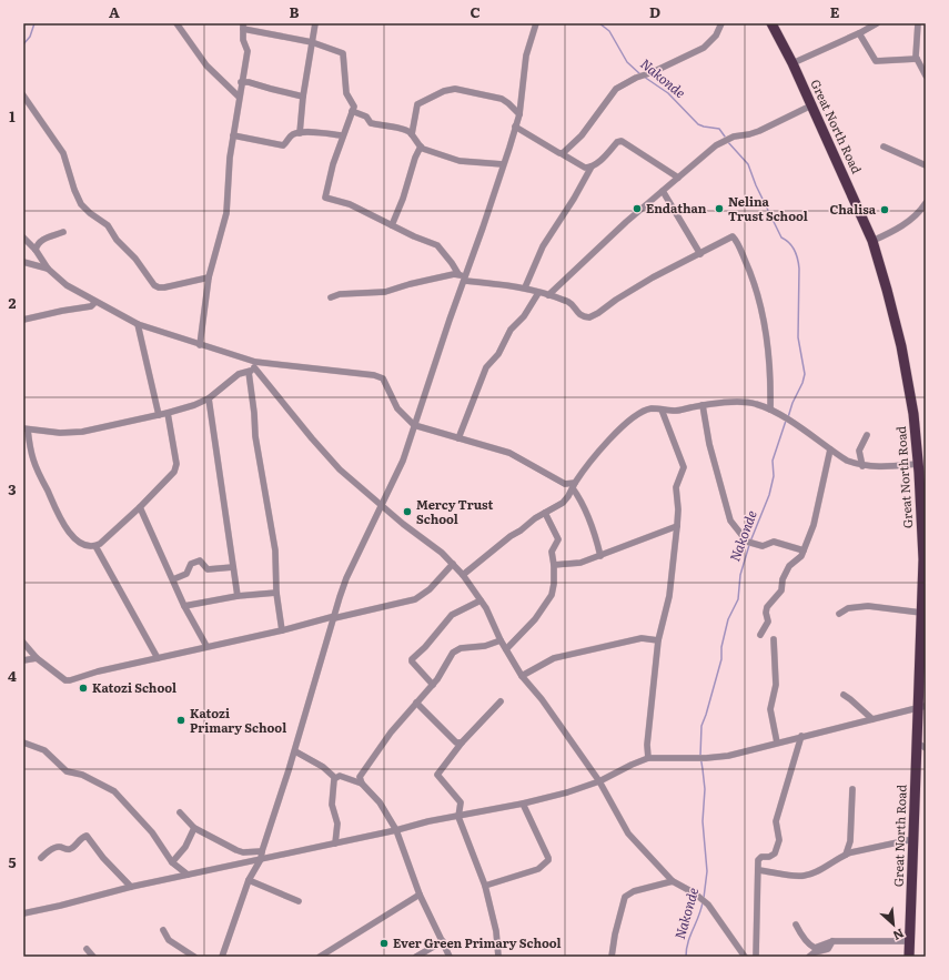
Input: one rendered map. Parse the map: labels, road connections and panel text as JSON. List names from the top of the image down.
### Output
{
  "streets": {
    "highway": ["Great North Road"]
  },
  "water": ["Nakonde"],
  "places": [
    "Endathan",
    "Nelina Trust School",
    "Chalisa",
    "Mercy Trust School",
    "Katozi School",
    "Katozi Primary School",
    "Ever Green Primary School"
  ],
  "north": "bottom right",
  "grid": {
    "columns": [
      "A",
      "B",
      "C",
      "D",
      "E"
    ],
    "rows": [
      "1",
      "2",
      "3",
      "4",
      "5"
    ]
  }
}
